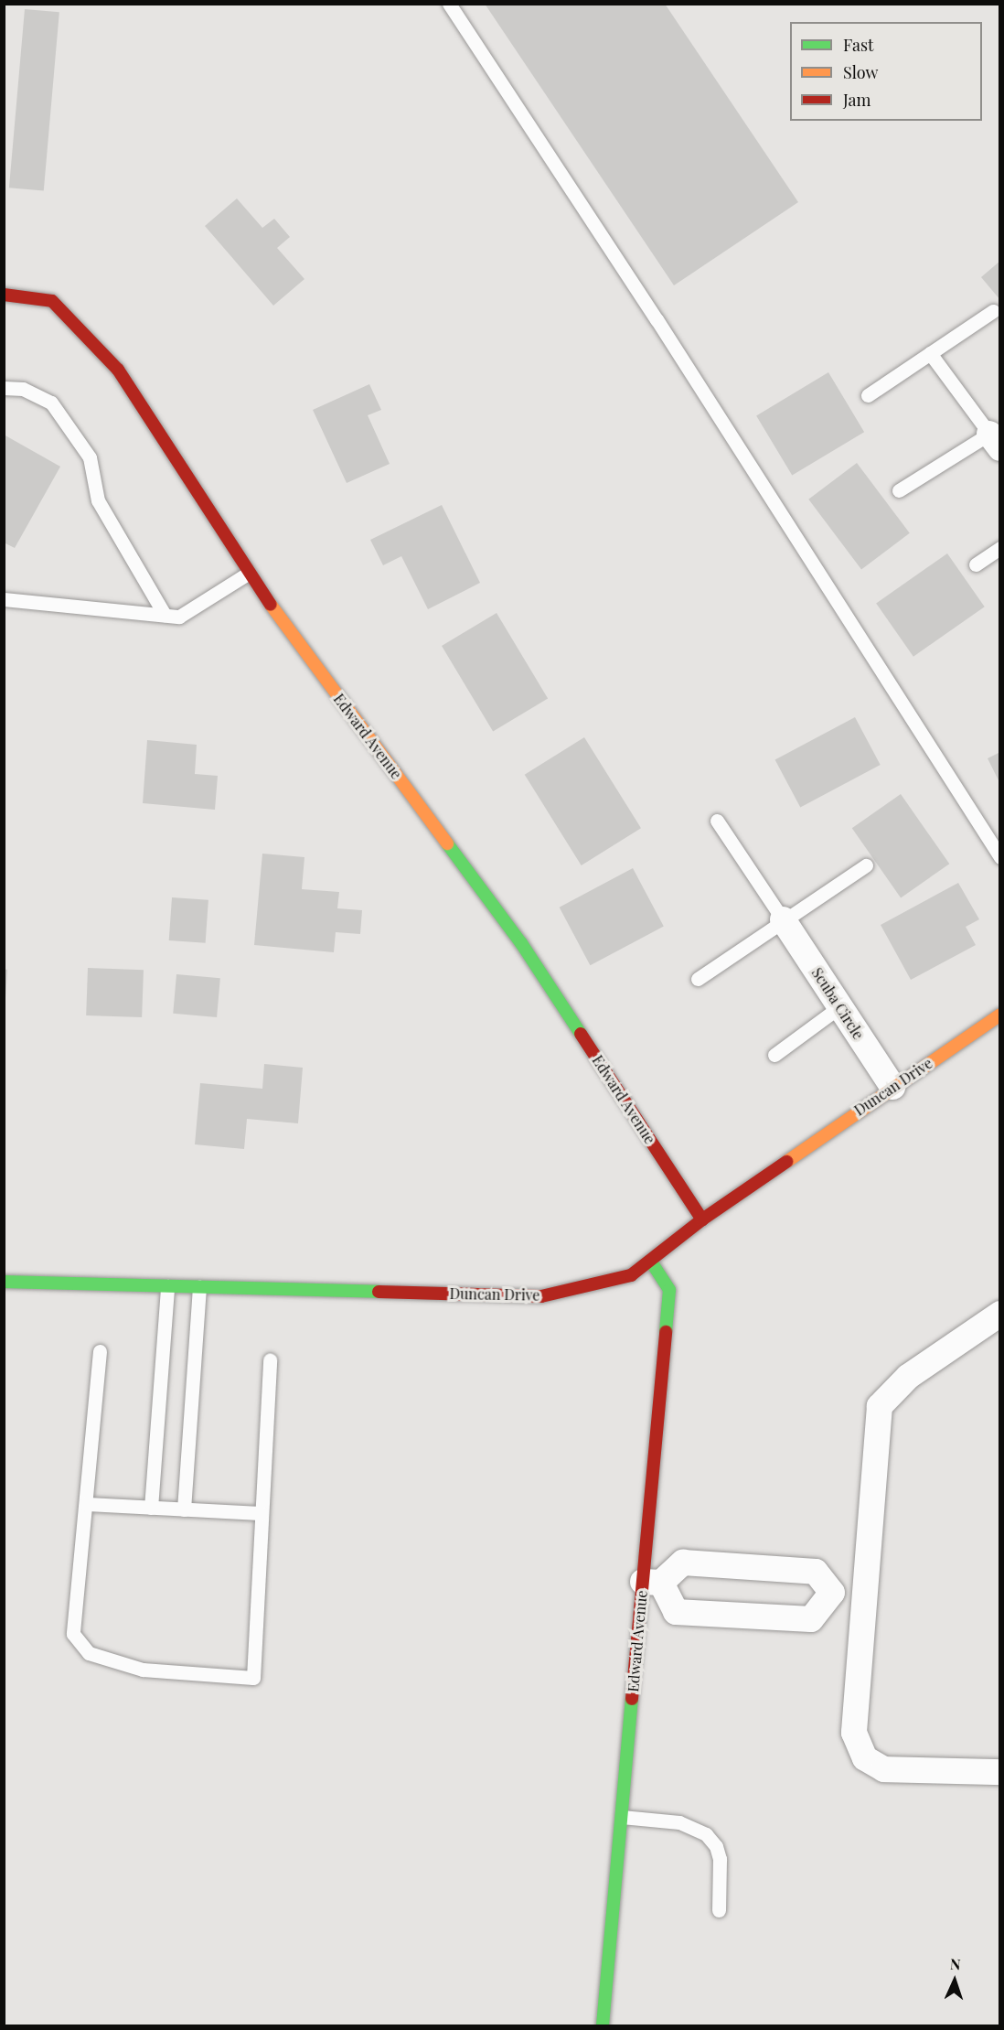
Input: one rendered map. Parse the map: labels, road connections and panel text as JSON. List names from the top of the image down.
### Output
{
  "streets": {
    "street": ["Edward Avenue", "Scuba Circle", "Duncan Drive"]
  },
  "crossings": [
    ["Edward Avenue", "Duncan Drive"],
    ["Scuba Circle", "Duncan Drive"]
  ],
  "legend": ["Fast", "Slow", "Jam"],
  "north": "top"
}
